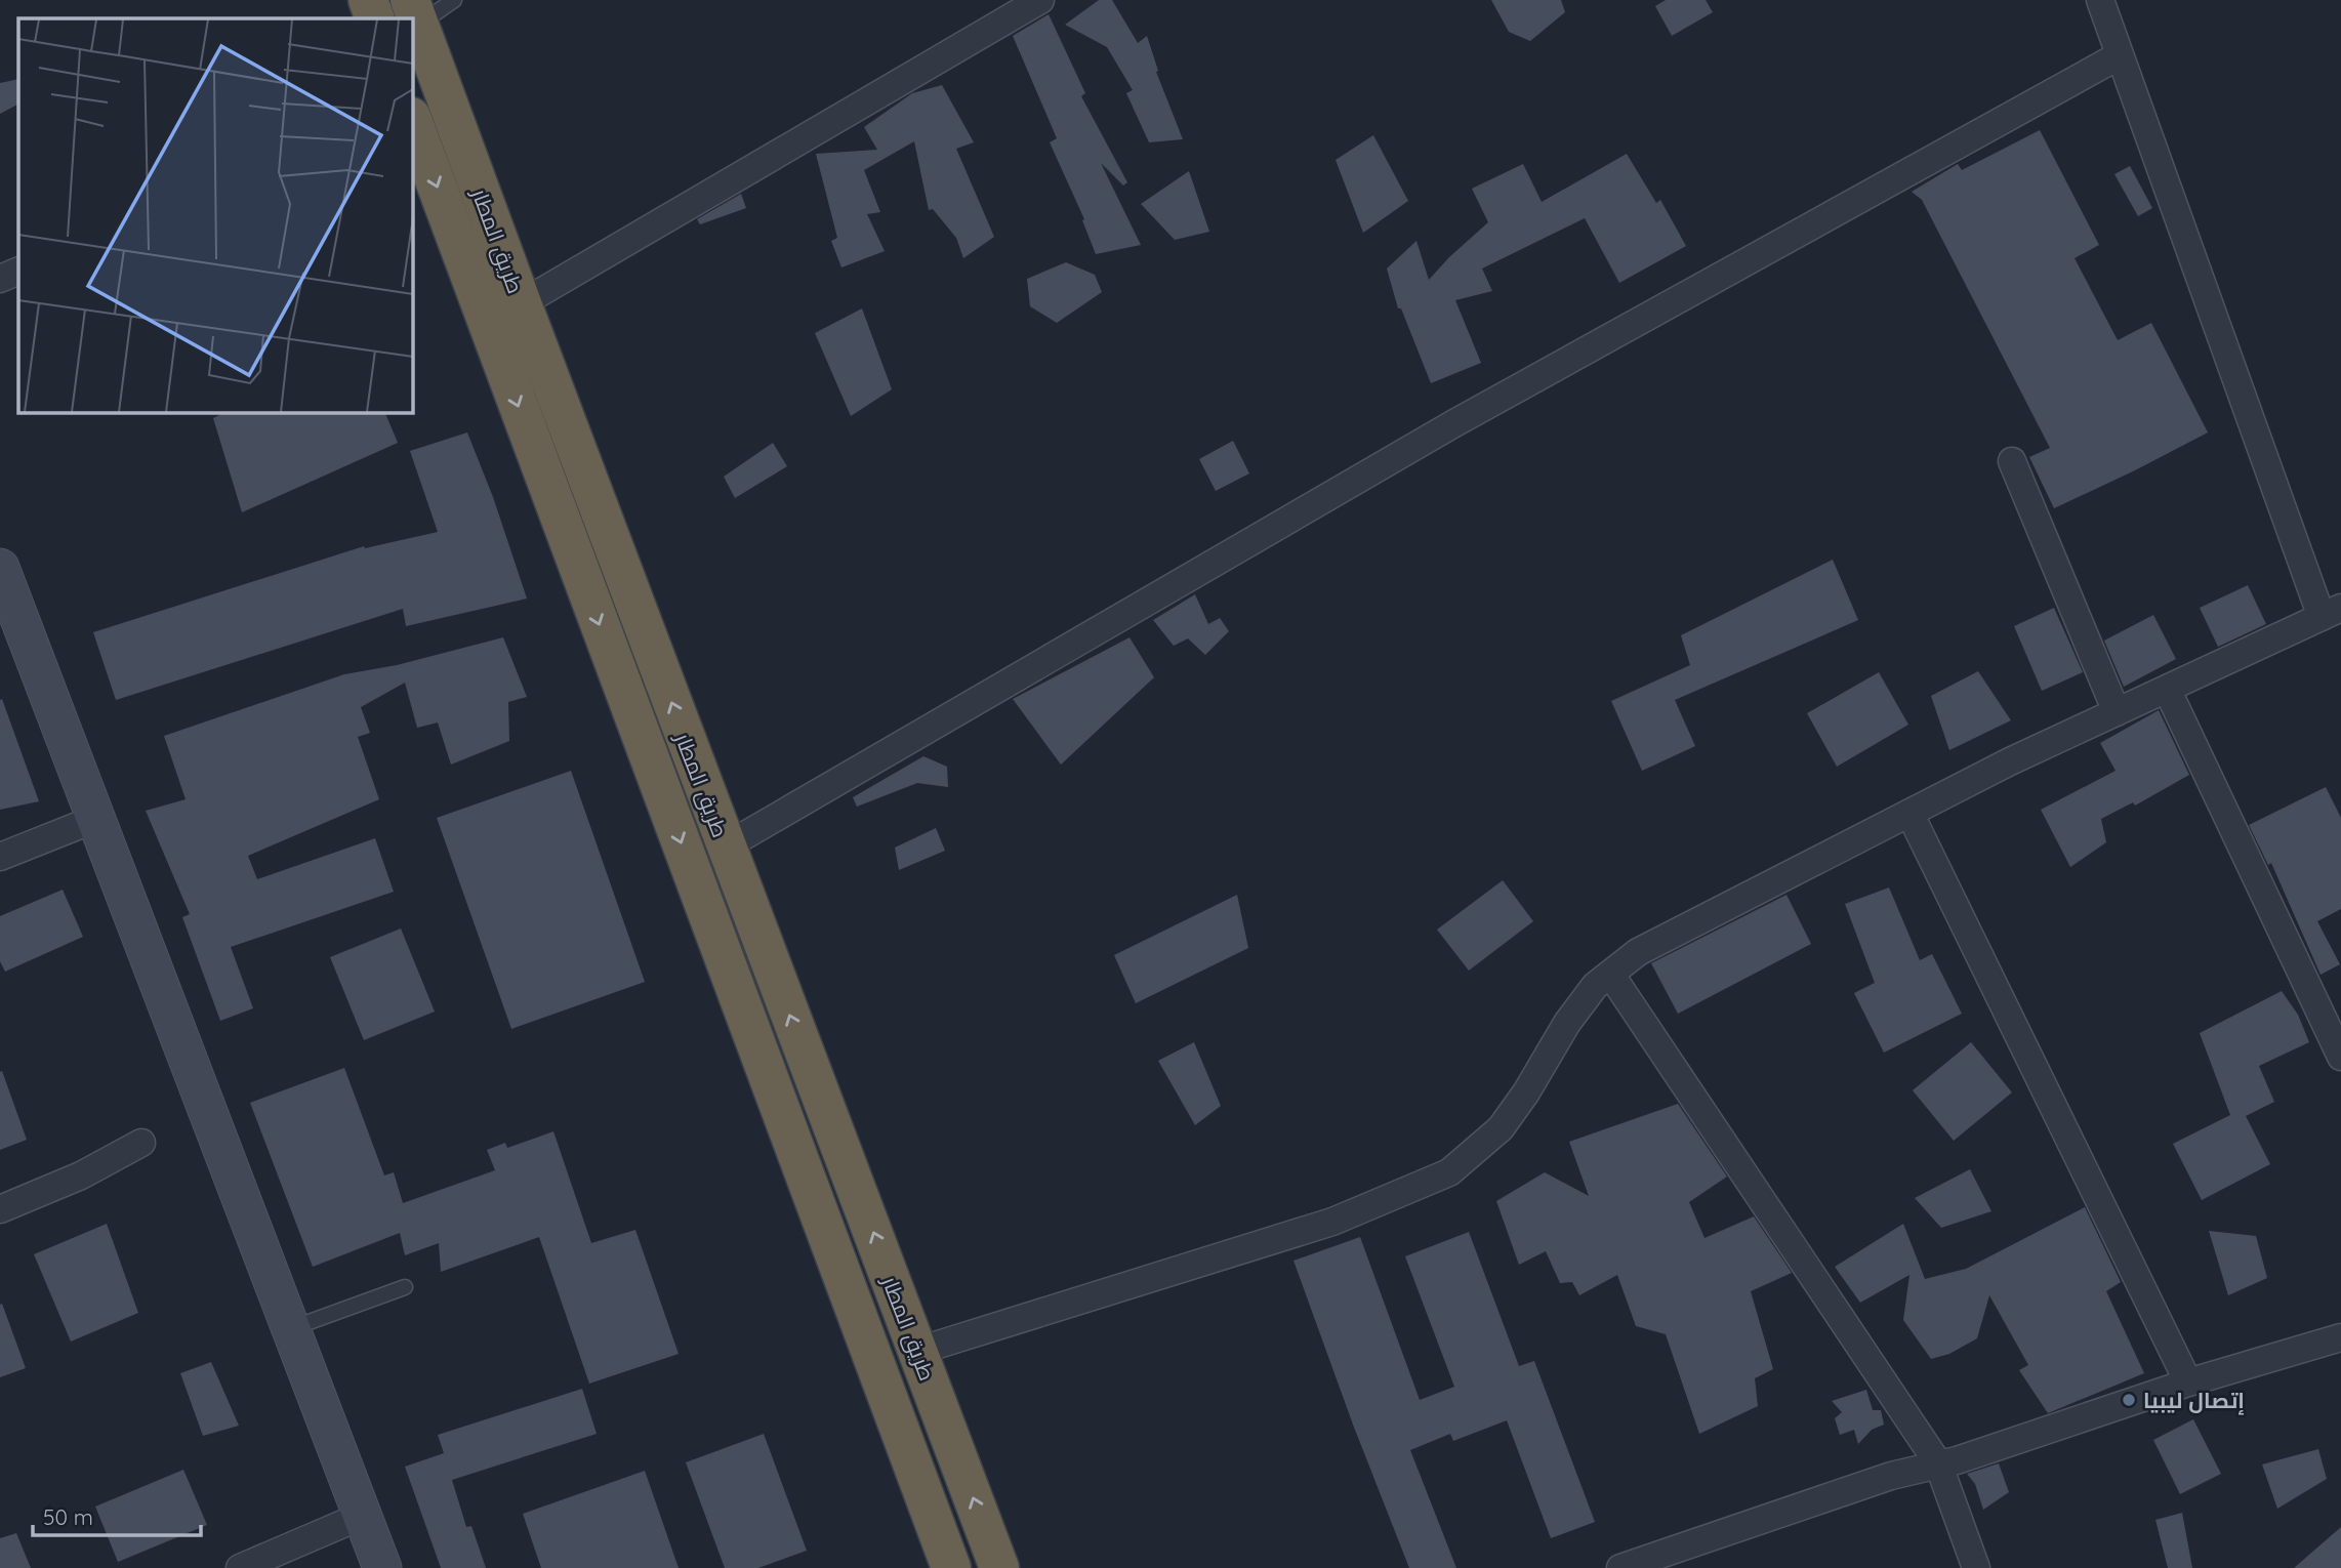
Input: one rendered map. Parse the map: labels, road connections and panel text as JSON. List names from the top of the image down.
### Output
{
  "streets": {
    "highway": ["طريق المطار"]
  },
  "places": ["إتصال ليبيا"],
  "scale_bar": "50 m"
}
